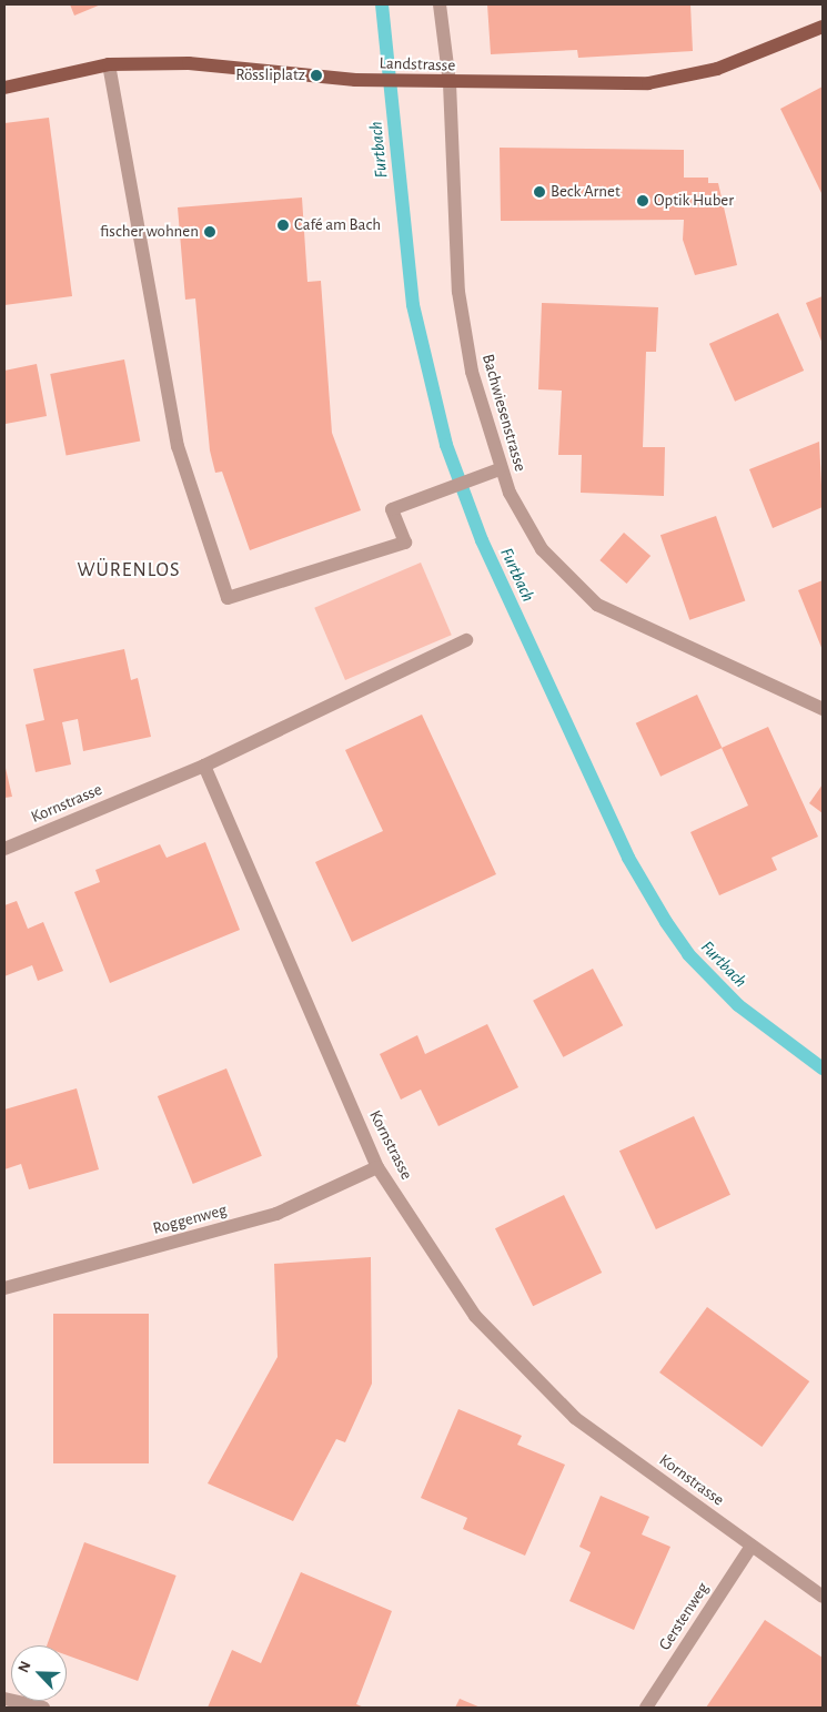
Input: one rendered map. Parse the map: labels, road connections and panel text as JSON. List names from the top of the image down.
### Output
{
  "streets": {
    "main road": ["Landstrasse"],
    "street": [
      "Bachwiesenstrasse",
      "Kornstrasse",
      "Roggenweg",
      "Gerstenweg"
    ]
  },
  "crossings": [
    ["Landstrasse", "Bachwiesenstrasse"],
    ["Kornstrasse", "Roggenweg"],
    ["Kornstrasse", "Gerstenweg"]
  ],
  "districts": ["WÜRENLOS"],
  "water": ["Furtbach"],
  "places": [
    "Rössliplatz",
    "Beck Arnet",
    "Optik Huber",
    "Café am Bach",
    "fischer wohnen"
  ],
  "north": "top left"
}
